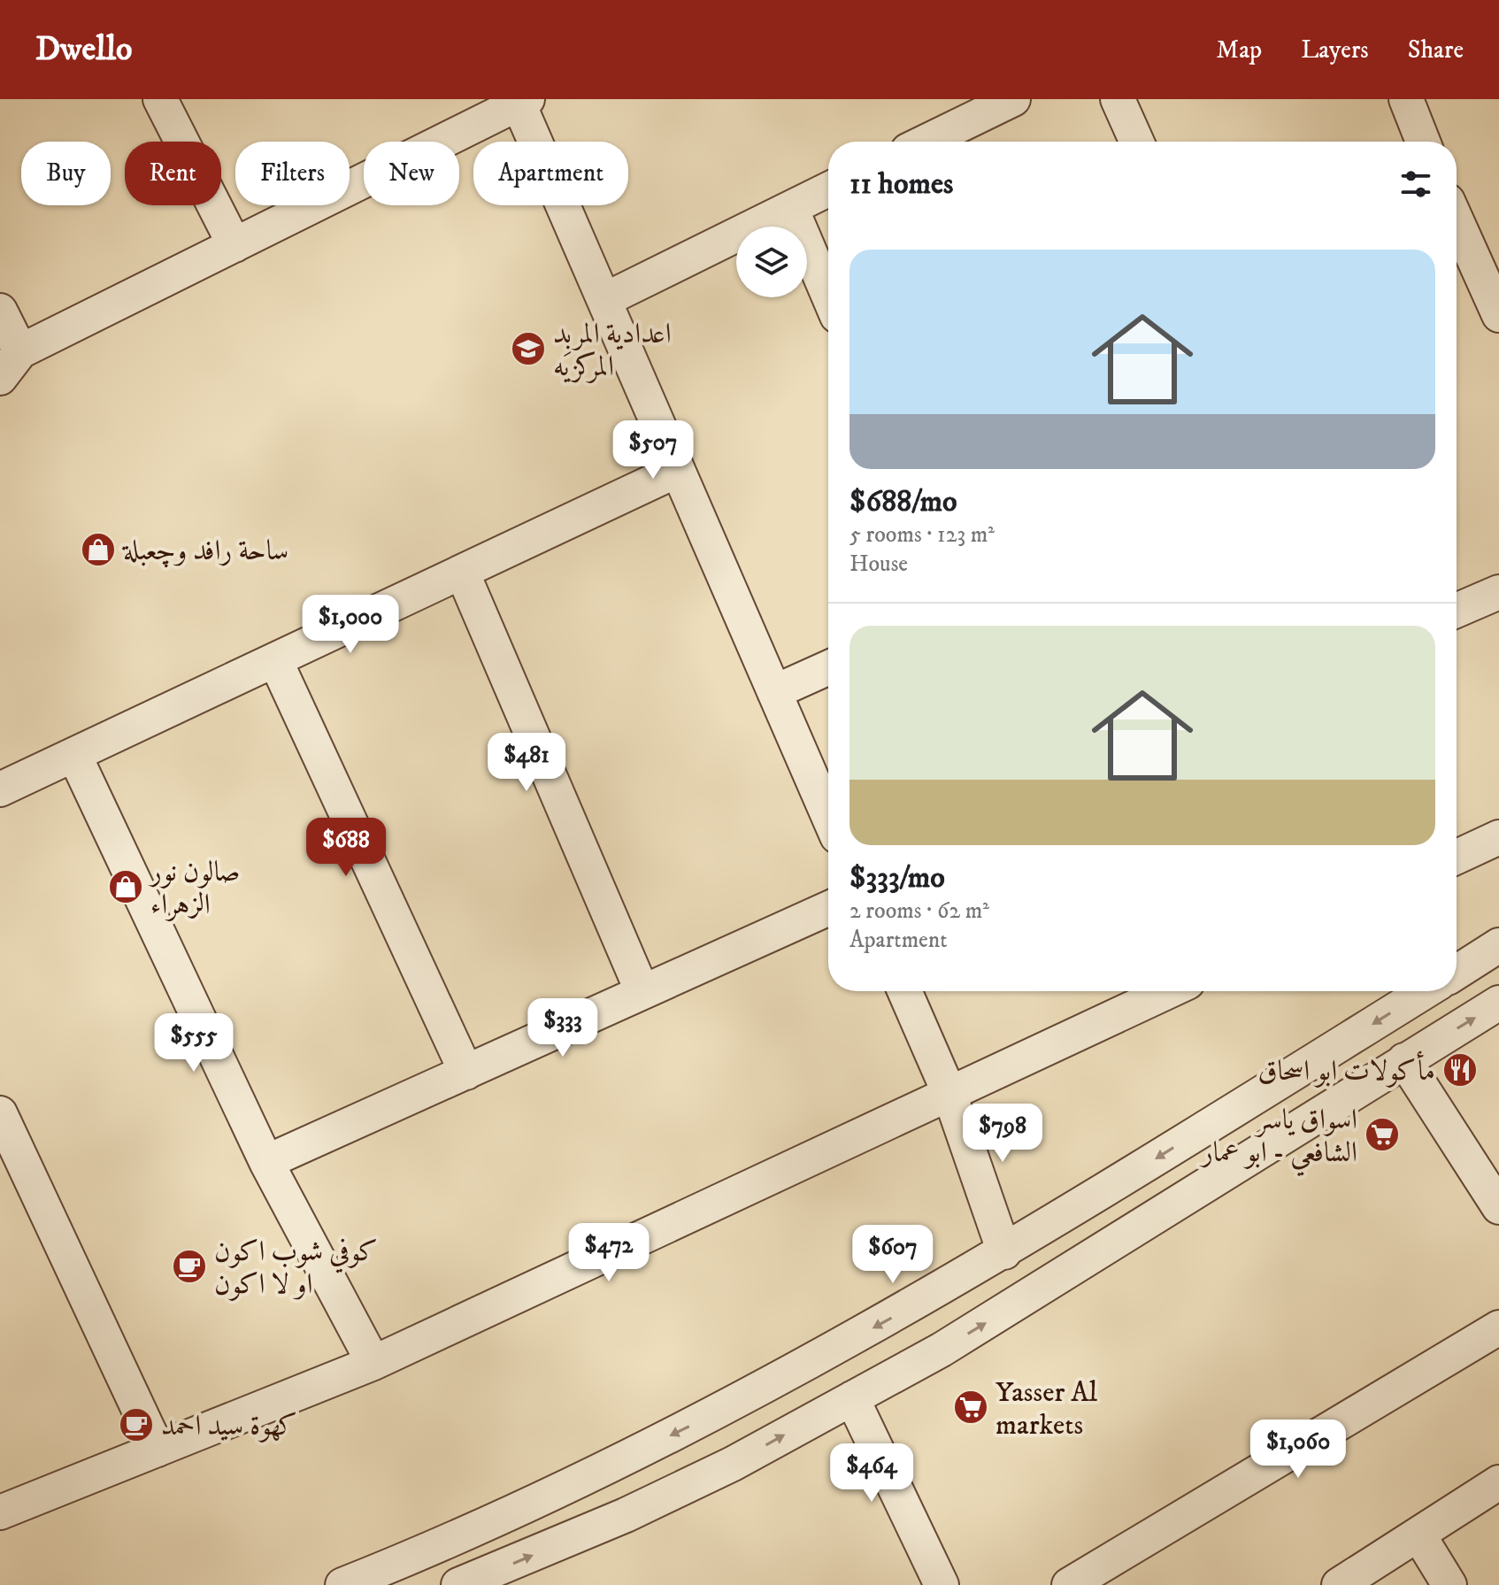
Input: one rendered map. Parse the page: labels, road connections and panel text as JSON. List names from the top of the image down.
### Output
{
  "places": {
    "school or university": ["اعدادية المربِد المركزيه"],
    "shop": ["ساحة رافد وچعبلة", "صالون نور الزهراء"],
    "restaurant": ["مأكولات ابو اسحاق"],
    "supermarket": ["اسواق ياسر الشافعي - ابو عمار", "Yasser Al markets"],
    "cafe": ["كوفي شوب اكون او لا اكون", "كهوة سيد احمد"]
  },
  "page": {
    "header": "Dwello",
    "nav": ["Map", "Layers", "Share"],
    "chip": [
      "Buy",
      "Rent",
      "Filters",
      "New",
      "Apartment"
    ],
    "heading": "11 homes",
    "list": [
      {
        "name": "$688/mo",
        "note": "5 rooms · 123 m² · House"
      },
      {
        "name": "$333/mo",
        "note": "2 rooms · 62 m² · Apartment"
      }
    ],
    "price": [
      "$507",
      "$1,000",
      "$481",
      "$688",
      "$333",
      "$555",
      "$798",
      "$472",
      "$607",
      "$1,060",
      "$464"
    ]
  }
}
